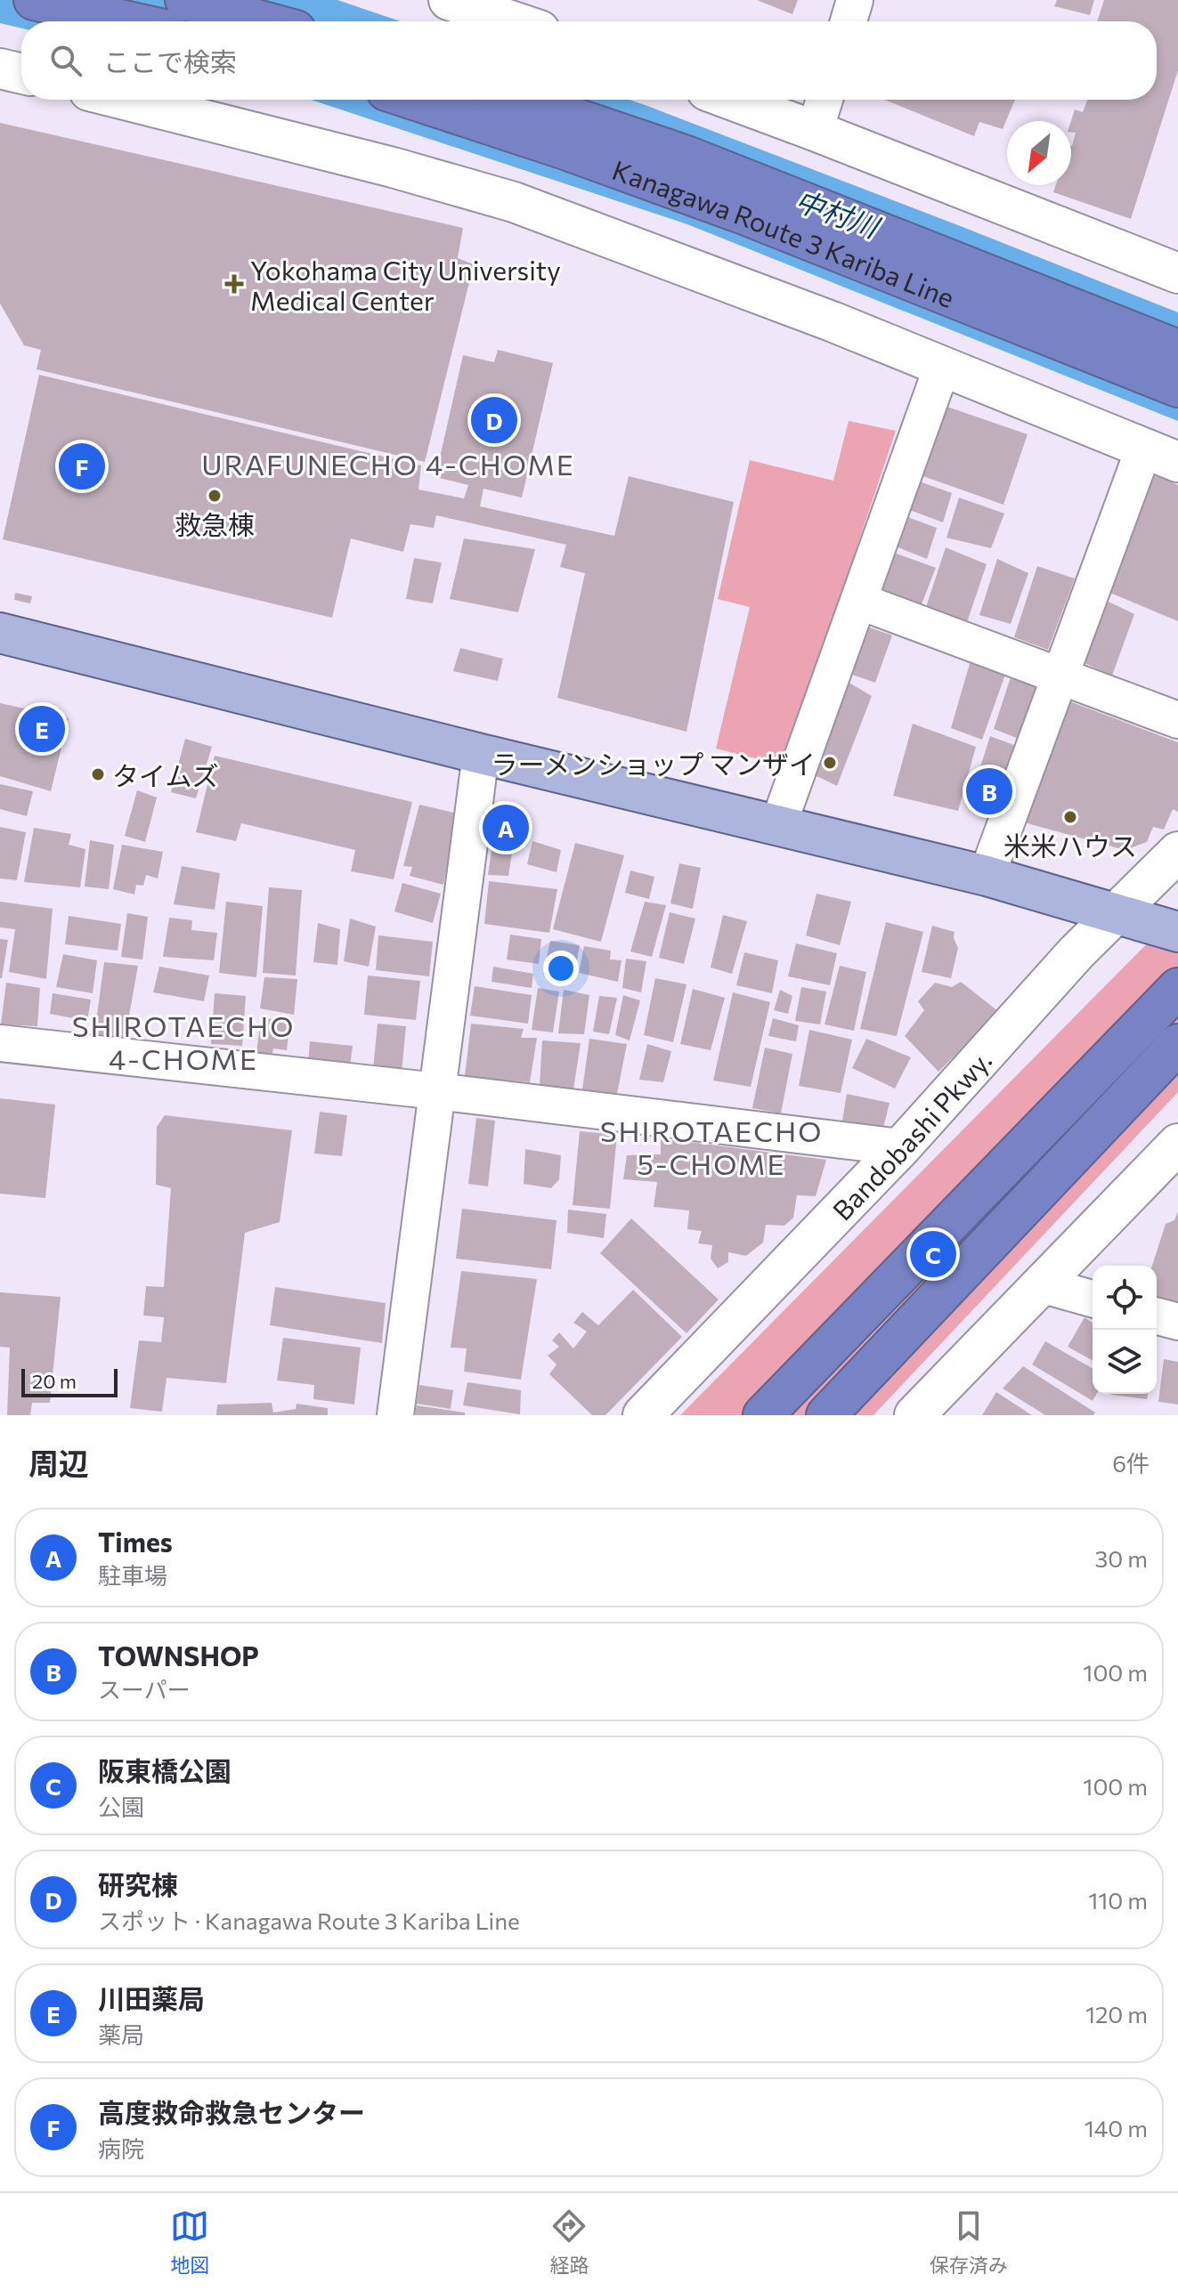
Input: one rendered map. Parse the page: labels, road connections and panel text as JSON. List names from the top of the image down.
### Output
{
  "streets": {
    "highway": ["Kanagawa Route 3 Kariba Line"],
    "street": ["Bandobashi Pkwy."]
  },
  "districts": ["URAFUNECHO 4-CHOME", "SHIROTAECHO 4-CHOME", "SHIROTAECHO 5-CHOME"],
  "water": ["中村川"],
  "places": {
    "health": ["Yokohama City University Medical Center"],
    "other": [
      "救急棟",
      "ラーメンショップ マンザイ",
      "タイムズ",
      "米米ハウス"
    ]
  },
  "scale_bar": "20 m",
  "north": "bottom left",
  "page": {
    "search": "ここで検索",
    "pins": [
      "D",
      "F",
      "E",
      "B",
      "A",
      "C"
    ],
    "scale": "20 m",
    "heading": ["周辺", "6件"],
    "list": [
      {
        "mark": "A",
        "name": "Times",
        "note": "駐車場",
        "value": "30 m"
      },
      {
        "mark": "B",
        "name": "TOWNSHOP",
        "note": "スーパー",
        "value": "100 m"
      },
      {
        "mark": "C",
        "name": "阪東橋公園",
        "note": "公園",
        "value": "100 m"
      },
      {
        "mark": "D",
        "name": "研究棟",
        "note": "スポット · Kanagawa Route 3 Kariba Line",
        "value": "110 m"
      },
      {
        "mark": "E",
        "name": "川田薬局",
        "note": "薬局",
        "value": "120 m"
      },
      {
        "mark": "F",
        "name": "高度救命救急センター",
        "note": "病院",
        "value": "140 m"
      }
    ],
    "nav": ["地図", "経路", "保存済み"]
  }
}
